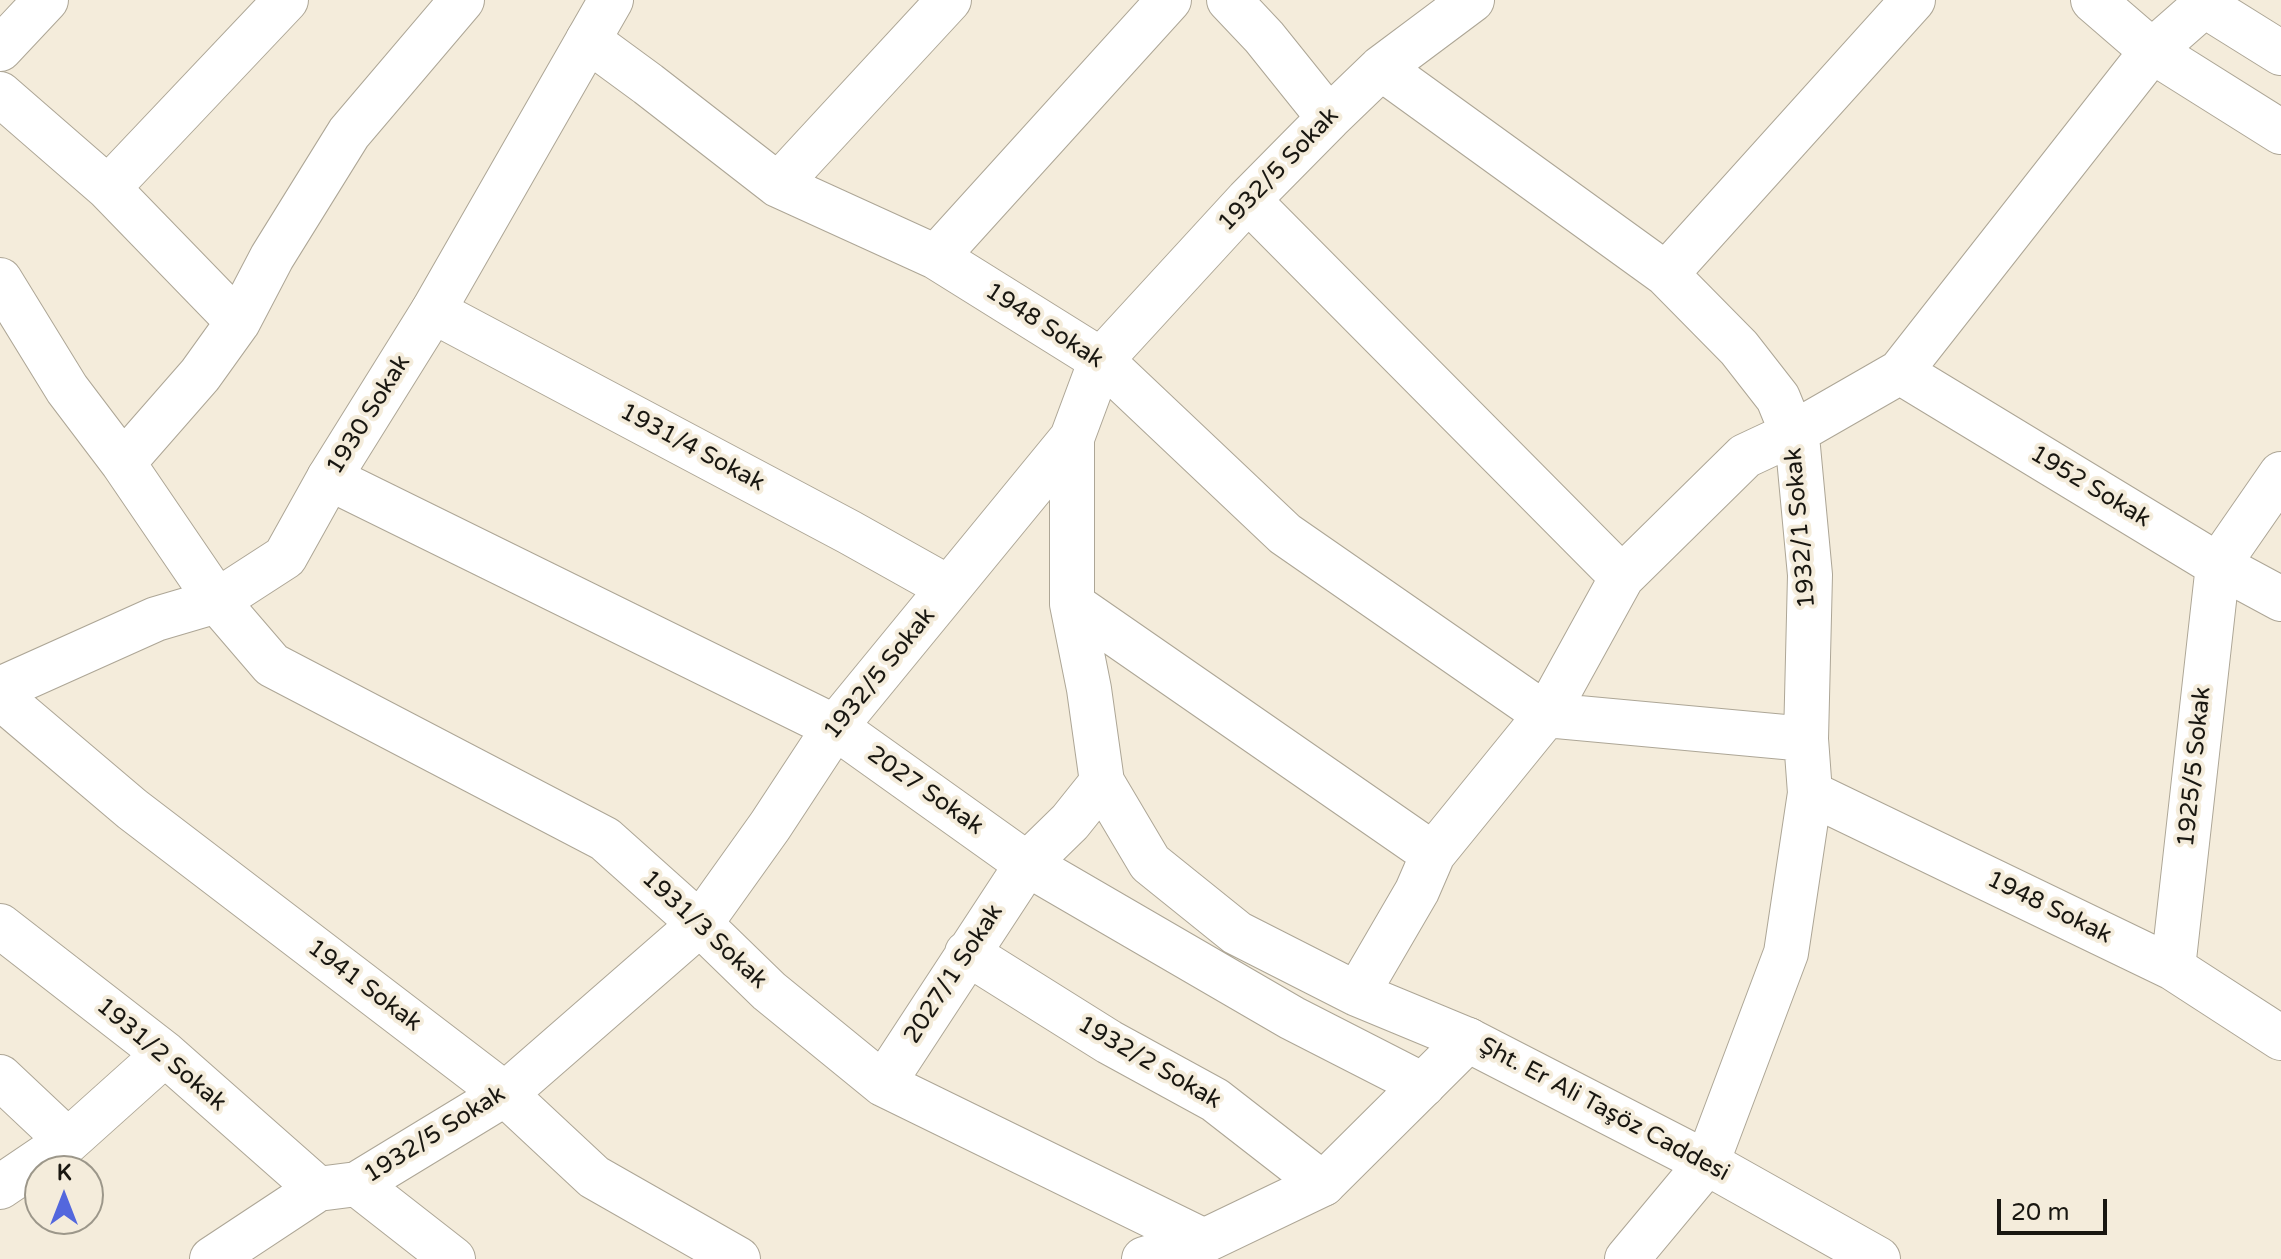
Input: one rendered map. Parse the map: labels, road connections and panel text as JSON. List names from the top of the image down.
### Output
{
  "streets": {
    "street": [
      "1932/5 Sokak",
      "1948 Sokak",
      "1930 Sokak",
      "1931/4 Sokak",
      "1952 Sokak",
      "1932/1 Sokak",
      "1925/5 Sokak",
      "2027 Sokak",
      "1931/3 Sokak",
      "2027/1 Sokak",
      "1941 Sokak",
      "1931/2 Sokak",
      "1932/2 Sokak",
      "Şht. Er Ali Taşöz Caddesi"
    ]
  },
  "crossings": [
    ["1932/5 Sokak", "1948 Sokak"],
    ["1932/5 Sokak", "1931/4 Sokak"],
    ["1932/5 Sokak", "1932/1 Sokak"],
    ["1932/5 Sokak", "2027 Sokak"],
    ["1932/5 Sokak", "1931/3 Sokak"],
    ["1932/5 Sokak", "1941 Sokak"],
    ["1932/5 Sokak", "1931/2 Sokak"],
    ["1948 Sokak", "1930 Sokak"],
    ["1948 Sokak", "1932/1 Sokak"],
    ["1948 Sokak", "1925/5 Sokak"],
    ["1930 Sokak", "1931/4 Sokak"],
    ["1930 Sokak", "2027 Sokak"],
    ["1930 Sokak", "1931/3 Sokak"],
    ["1952 Sokak", "1925/5 Sokak"],
    ["1932/1 Sokak", "Şht. Er Ali Taşöz Caddesi"],
    ["2027 Sokak", "2027/1 Sokak"],
    ["2027 Sokak", "Şht. Er Ali Taşöz Caddesi"],
    ["1931/3 Sokak", "2027/1 Sokak"],
    ["1931/3 Sokak", "Şht. Er Ali Taşöz Caddesi"],
    ["2027/1 Sokak", "1932/2 Sokak"],
    ["1932/2 Sokak", "Şht. Er Ali Taşöz Caddesi"]
  ],
  "scale_bar": "20 m",
  "north": "top"
}
